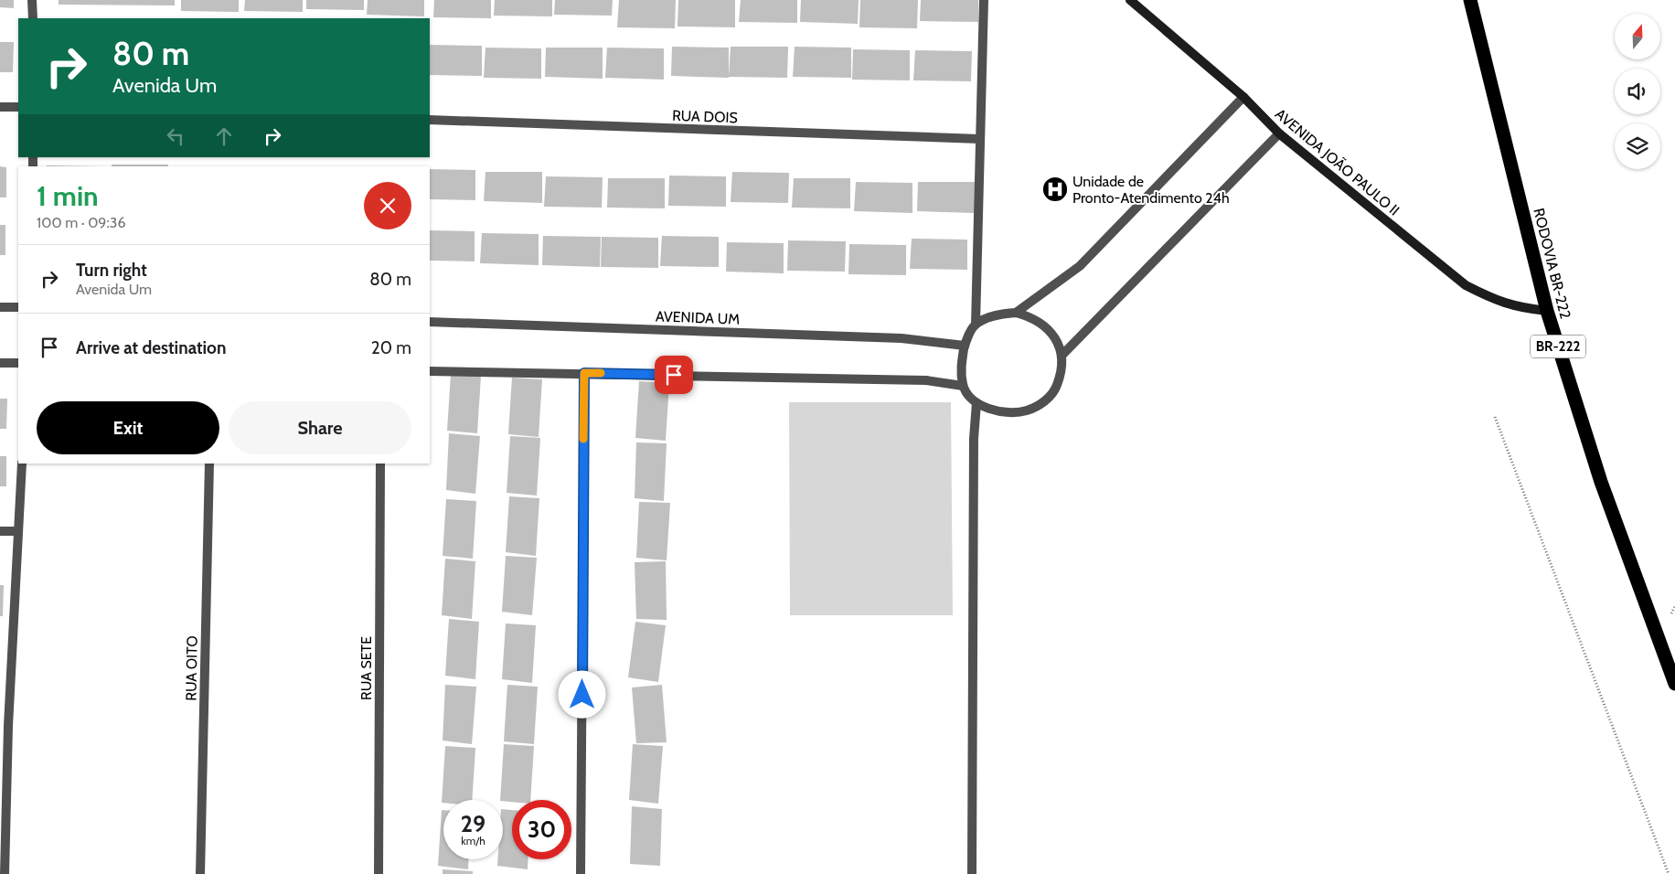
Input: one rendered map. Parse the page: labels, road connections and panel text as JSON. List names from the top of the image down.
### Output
{
  "streets": {
    "highway": ["RODOVIA BR-222", "BR-222"],
    "street": [
      "RUA DOIS",
      "AVENIDA JOÃO PAULO II",
      "AVENIDA UM",
      "RUA OITO",
      "RUA SETE"
    ]
  },
  "crossings": [
    ["AVENIDA JOÃO PAULO II", "RODOVIA BR-222"]
  ],
  "places": {
    "hospital": ["Unidade de Pronto-Atendimento 24h"]
  },
  "north": "top",
  "page": {
    "turn": ["80 m", "Avenida Um"],
    "heading": ["1 min", "100 m · 09:36"],
    "list": [
      {
        "name": "Turn right",
        "note": "Avenida Um",
        "value": "80 m"
      },
      {
        "name": "Arrive at destination",
        "value": "20 m"
      }
    ],
    "buttons": ["Exit", "Share"],
    "speed": "29 km/h",
    "limit": "30"
  }
}
